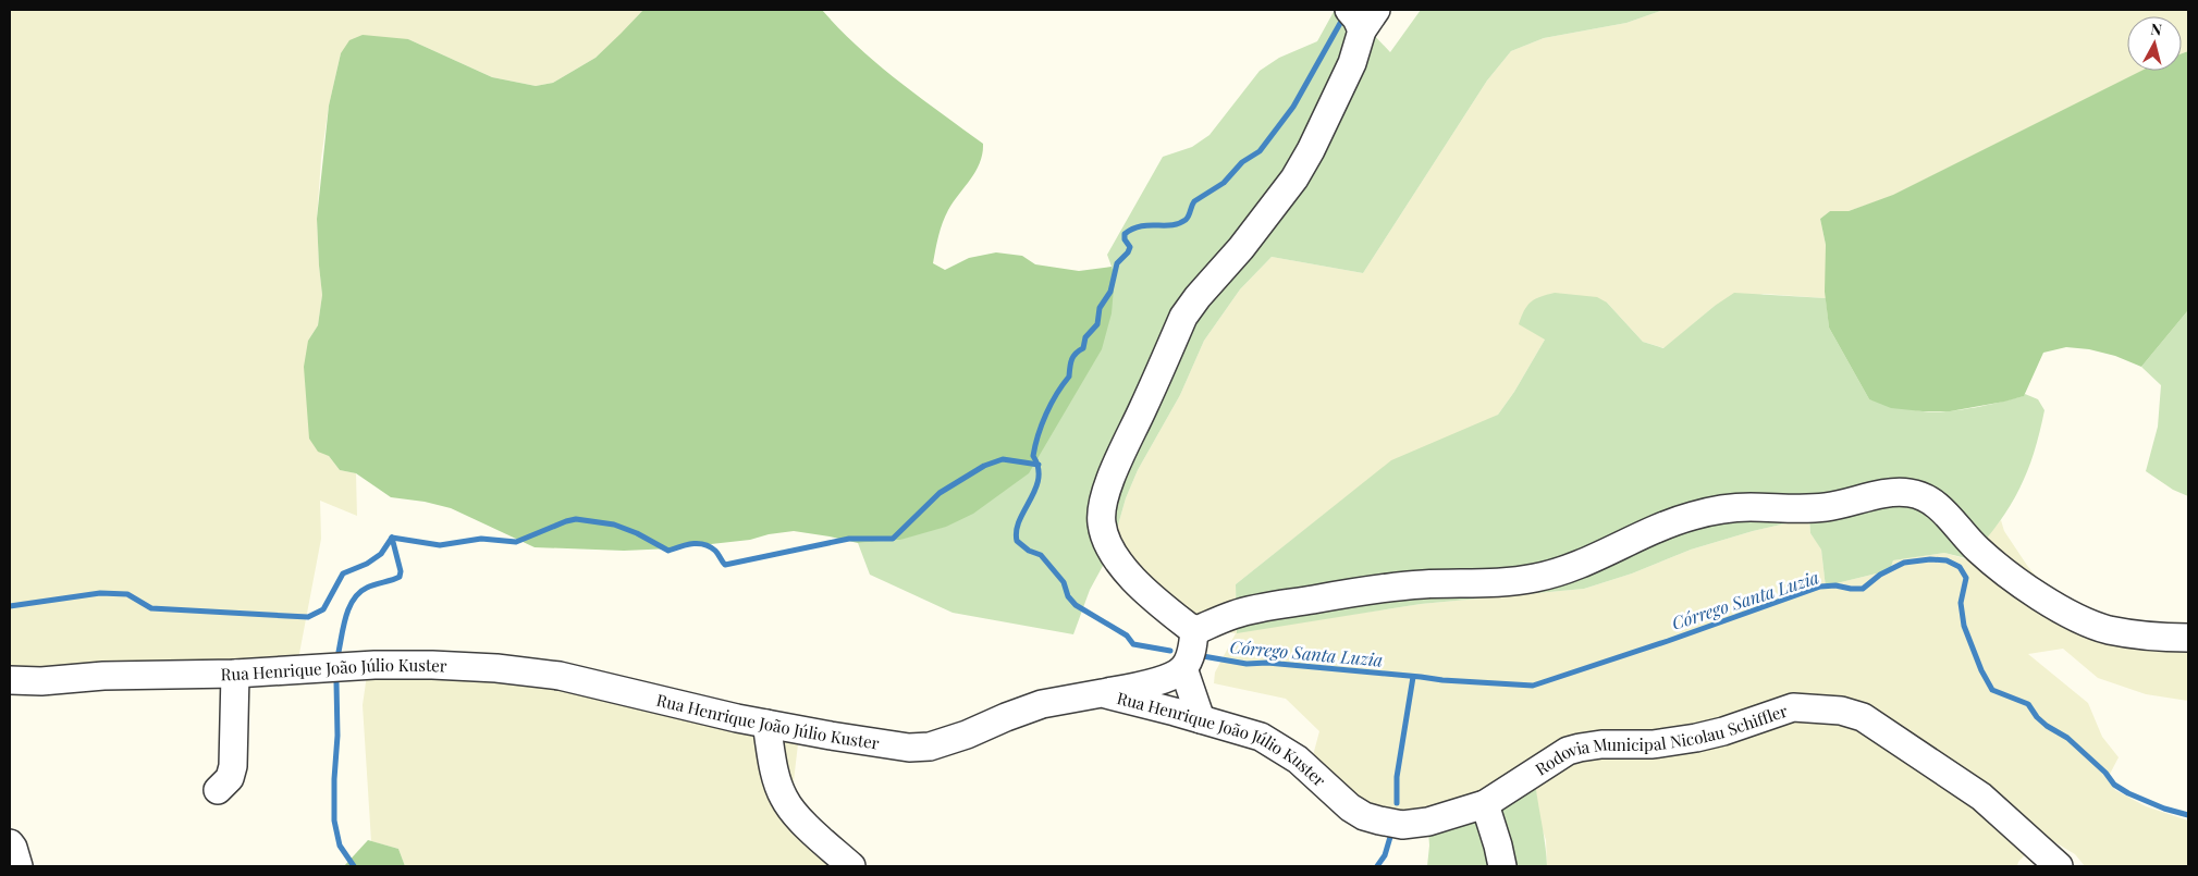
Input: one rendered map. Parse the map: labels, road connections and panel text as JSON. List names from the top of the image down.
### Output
{
  "streets": {
    "street": ["Rua Henrique João Júlio Kuster", "Rodovia Municipal Nicolau Schiffler"]
  },
  "crossings": [
    ["Rua Henrique João Júlio Kuster", "Rodovia Municipal Nicolau Schiffler"]
  ],
  "water": ["Córrego Santa Luzia"],
  "north": "top"
}
